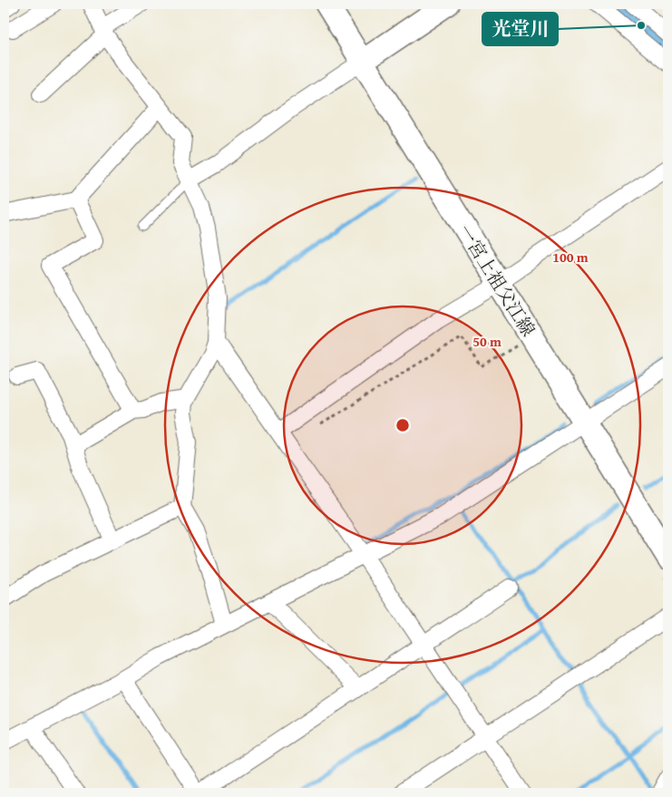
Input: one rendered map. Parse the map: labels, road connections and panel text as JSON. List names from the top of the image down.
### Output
{
  "streets": {
    "main road": ["一宮上祖父江線"]
  },
  "places": ["光堂川"],
  "rings": ["100 m", "50 m"]
}
